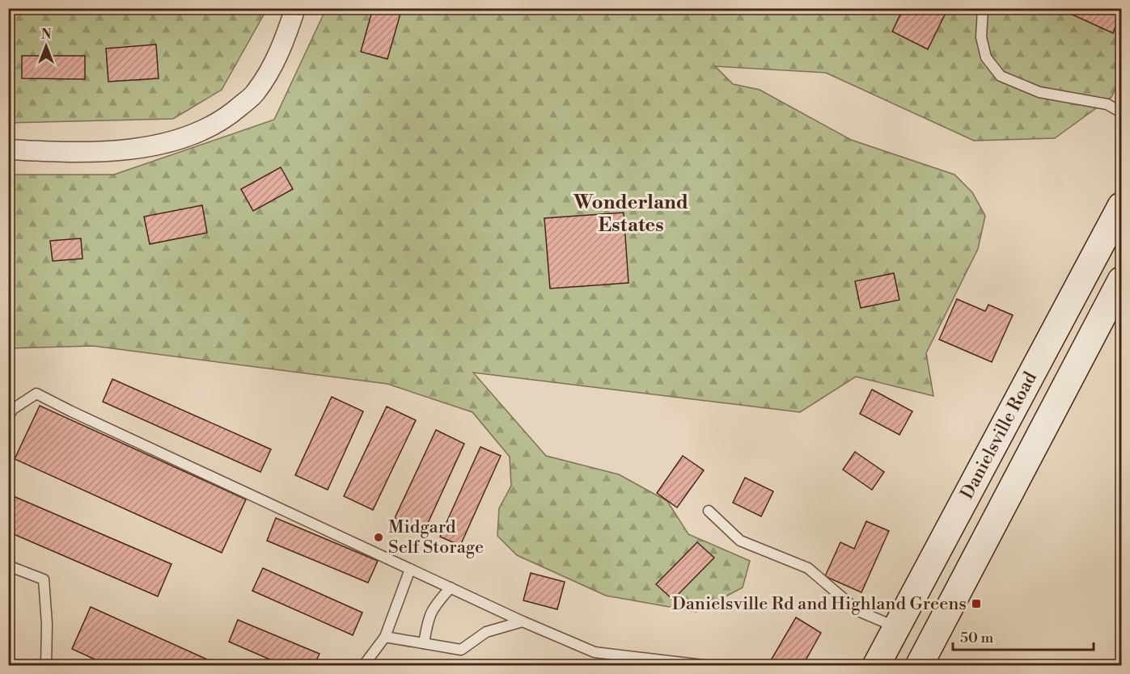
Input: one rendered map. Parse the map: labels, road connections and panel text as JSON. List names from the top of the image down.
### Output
{
  "streets": {
    "main road": ["Danielsville Road"]
  },
  "districts": ["Wonderland Estates"],
  "places": {
    "other": ["Midgard Self Storage"],
    "transit": ["Danielsville Rd and Highland Greens"]
  },
  "scale_bar": "50 m",
  "north": "top"
}
